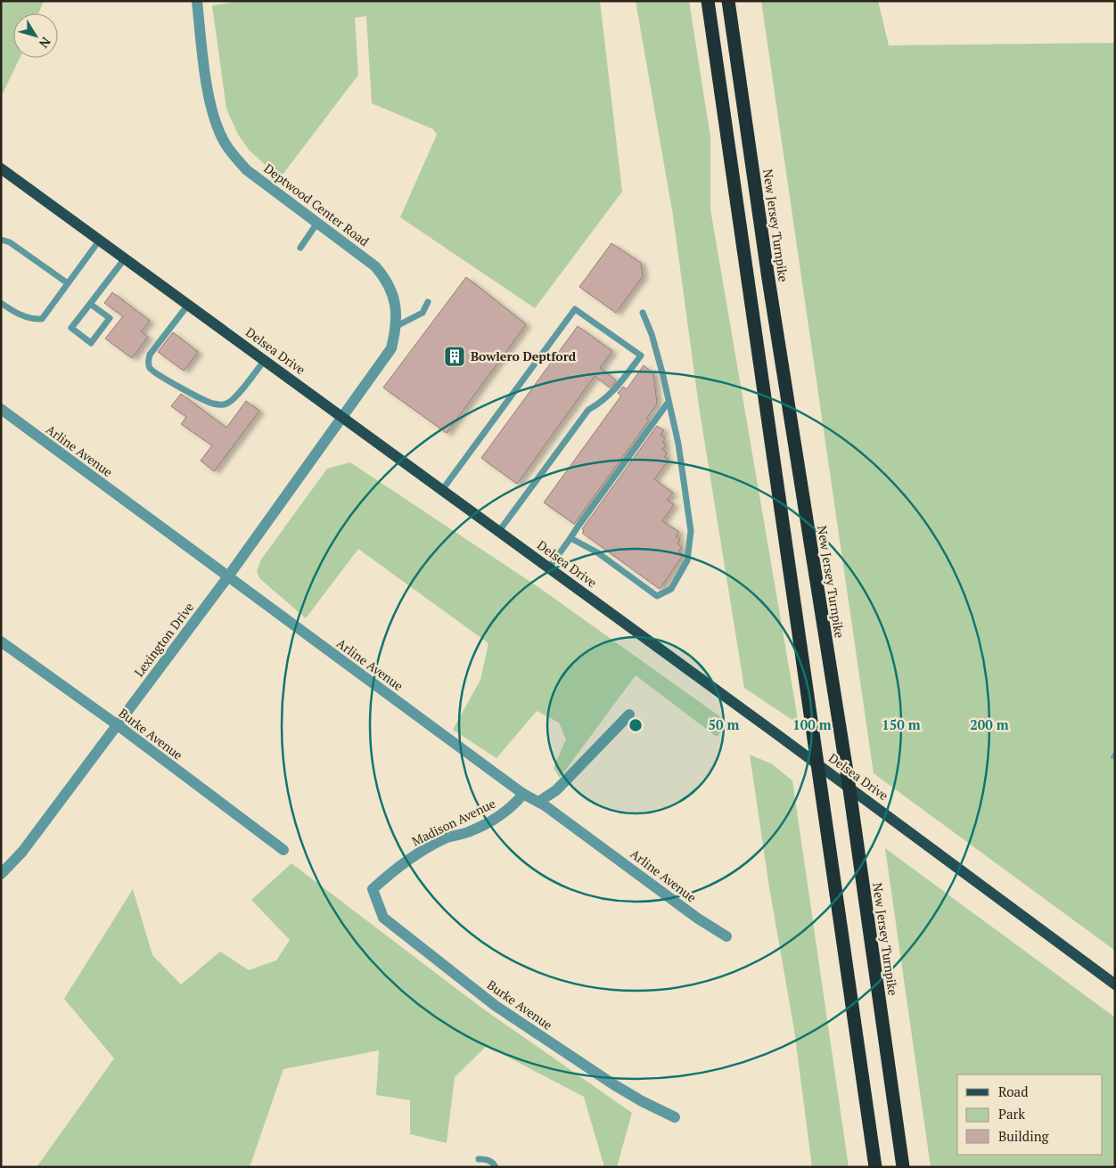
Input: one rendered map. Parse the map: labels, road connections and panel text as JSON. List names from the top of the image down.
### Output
{
  "streets": {
    "highway": ["New Jersey Turnpike"],
    "main road": ["Delsea Drive"],
    "street": [
      "Deptwood Center Road",
      "Arline Avenue",
      "Lexington Drive",
      "Burke Avenue",
      "Madison Avenue"
    ]
  },
  "crossings": [
    ["Deptwood Center Road", "Delsea Drive"],
    ["Deptwood Center Road", "Lexington Drive"],
    ["Delsea Drive", "Lexington Drive"],
    ["Arline Avenue", "Lexington Drive"],
    ["Arline Avenue", "Madison Avenue"],
    ["Lexington Drive", "Burke Avenue"],
    ["Burke Avenue", "Madison Avenue"]
  ],
  "places": {
    "building": ["Bowlero Deptford"]
  },
  "legend": ["Road", "Park", "Building"],
  "north": "bottom right",
  "rings": [
    "50 m",
    "100 m",
    "150 m",
    "200 m"
  ]
}
